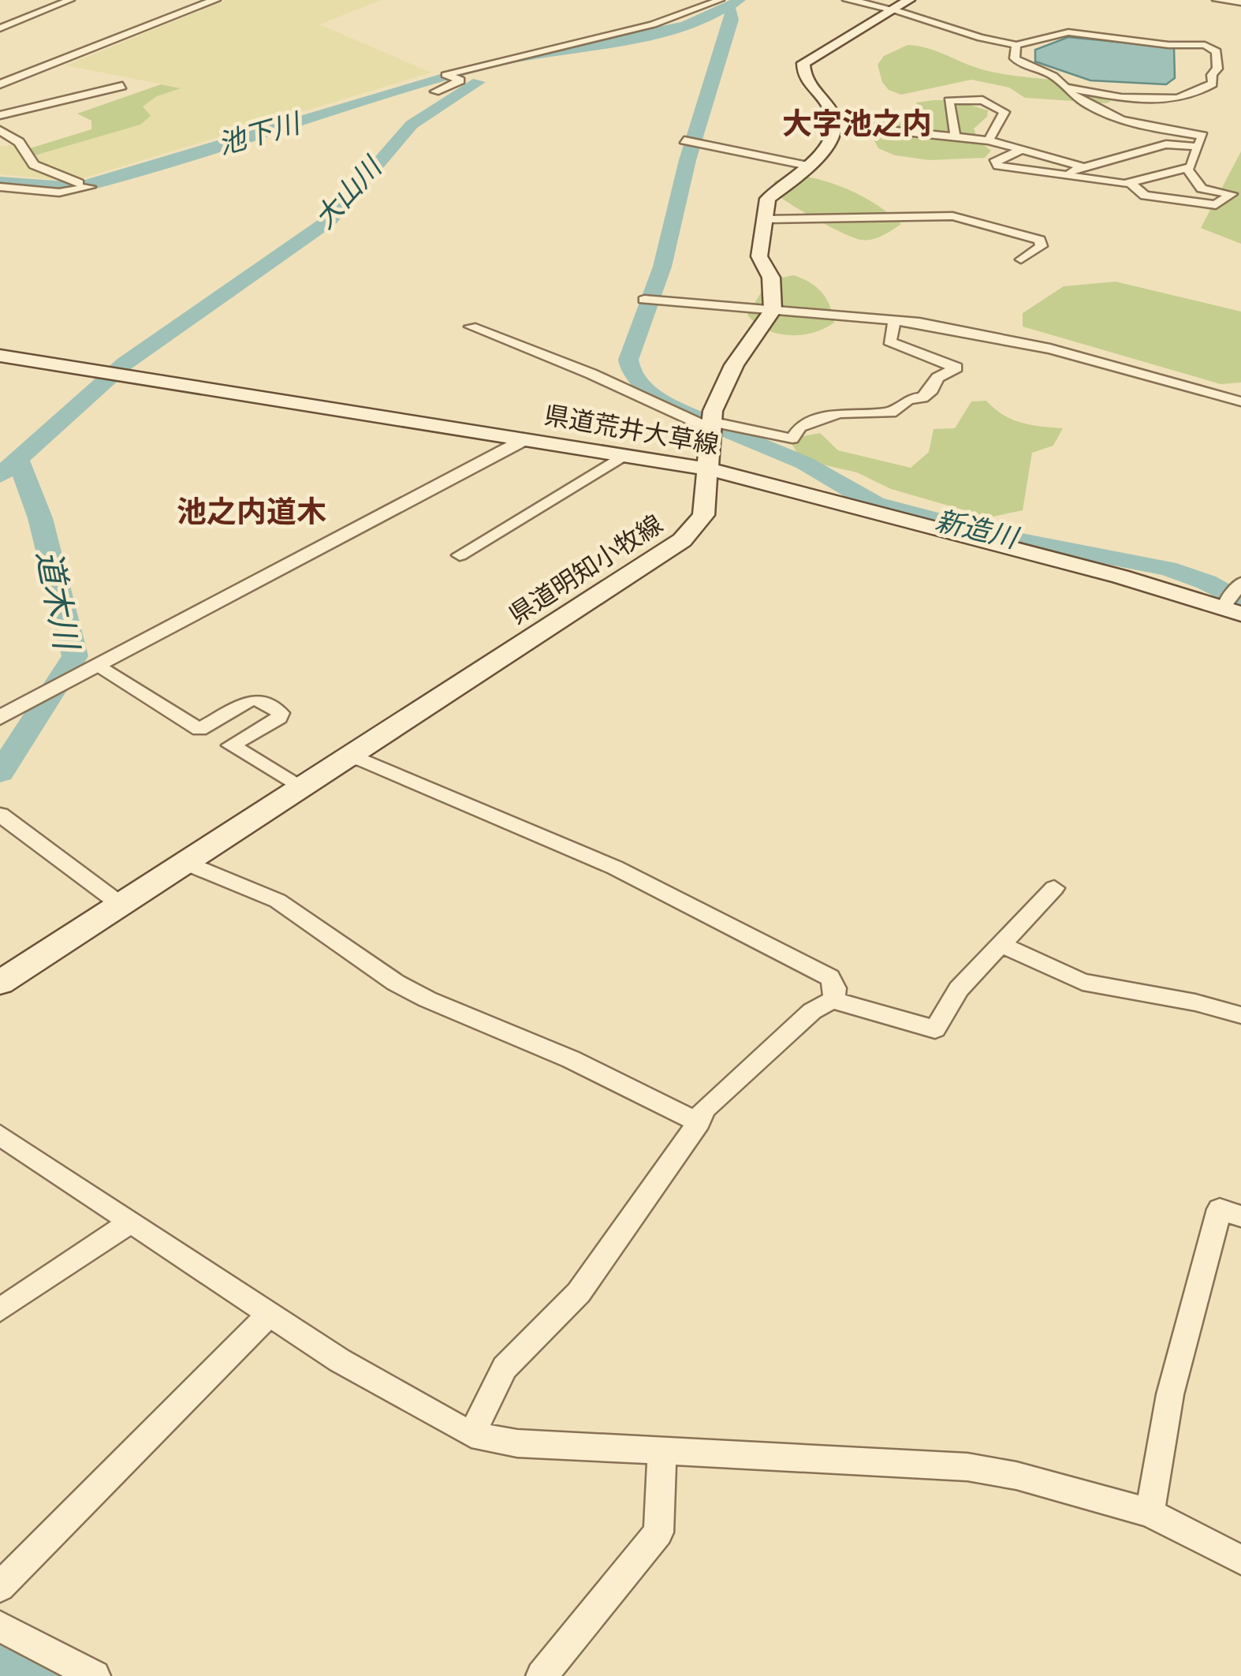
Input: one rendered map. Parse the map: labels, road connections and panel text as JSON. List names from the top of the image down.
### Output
{
  "streets": {
    "main road": ["県道荒井大草線", "県道明知小牧線"]
  },
  "crossings": [
    ["県道荒井大草線", "県道明知小牧線"]
  ],
  "districts": ["大字池之内", "池之内道木"],
  "water": [
    "池下川",
    "大山川",
    "新造川",
    "道木川"
  ]
}
